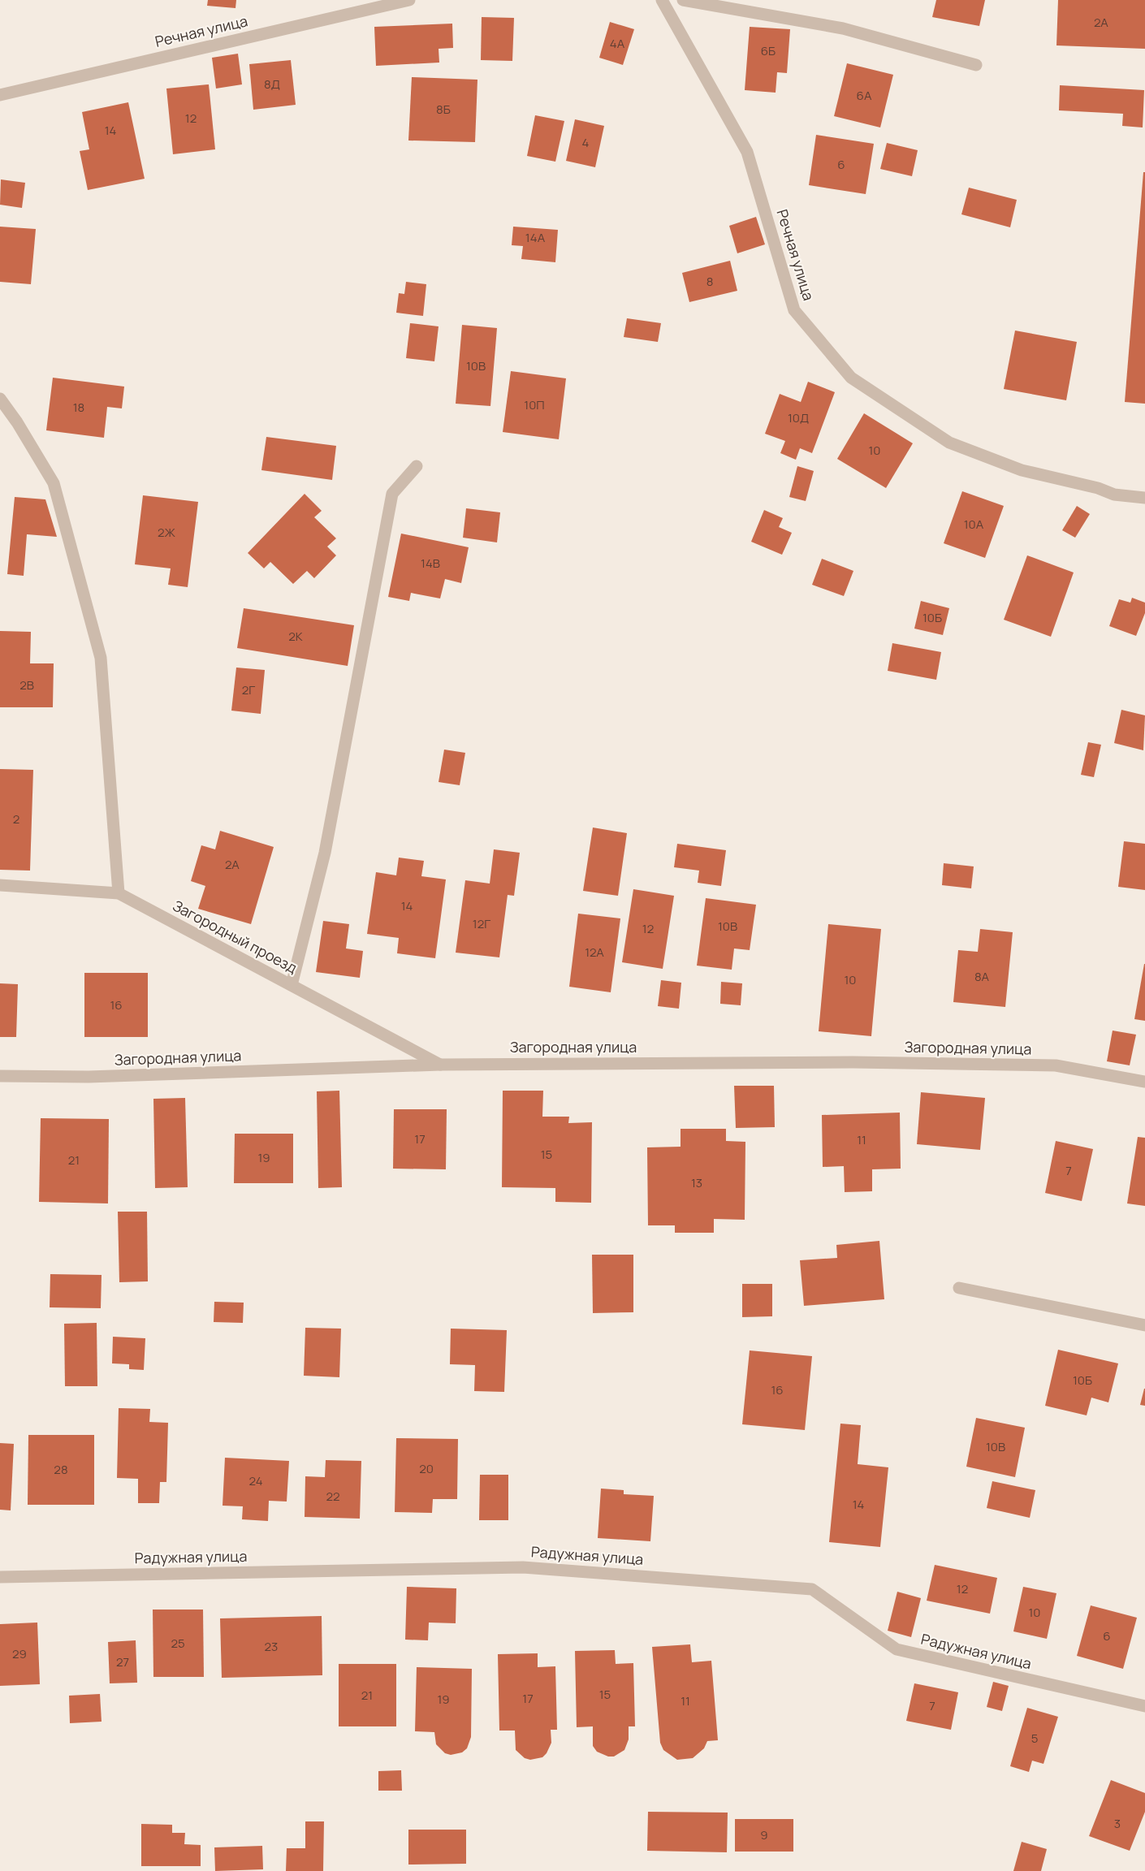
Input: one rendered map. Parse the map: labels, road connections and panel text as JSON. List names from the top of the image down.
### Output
{
  "streets": {
    "street": [
      "Речная улица",
      "Загородный проезд",
      "Загородная улица",
      "Радужная улица"
    ]
  },
  "crossings": [
    ["Загородный проезд", "Загородная улица"]
  ],
  "house_numbers": [
    "2А",
    "4А",
    "6Б",
    "8Д",
    "6А",
    "8Б",
    "12",
    "14",
    "4",
    "6",
    "14А",
    "8",
    "10В",
    "10П",
    "18",
    "10Д",
    "10",
    "10А",
    "2Ж",
    "14В",
    "10Б",
    "2К",
    "2В",
    "2Г",
    "2",
    "2А",
    "14",
    "12Г",
    "10В",
    "12",
    "12А",
    "8А",
    "10",
    "16",
    "17",
    "11",
    "15",
    "19",
    "21",
    "7",
    "13",
    "10Б",
    "16",
    "10В",
    "20",
    "28",
    "24",
    "22",
    "14",
    "12",
    "10",
    "6",
    "25",
    "23",
    "29",
    "27",
    "15",
    "21",
    "17",
    "19",
    "11",
    "7",
    "5",
    "3",
    "9"
  ]
}
